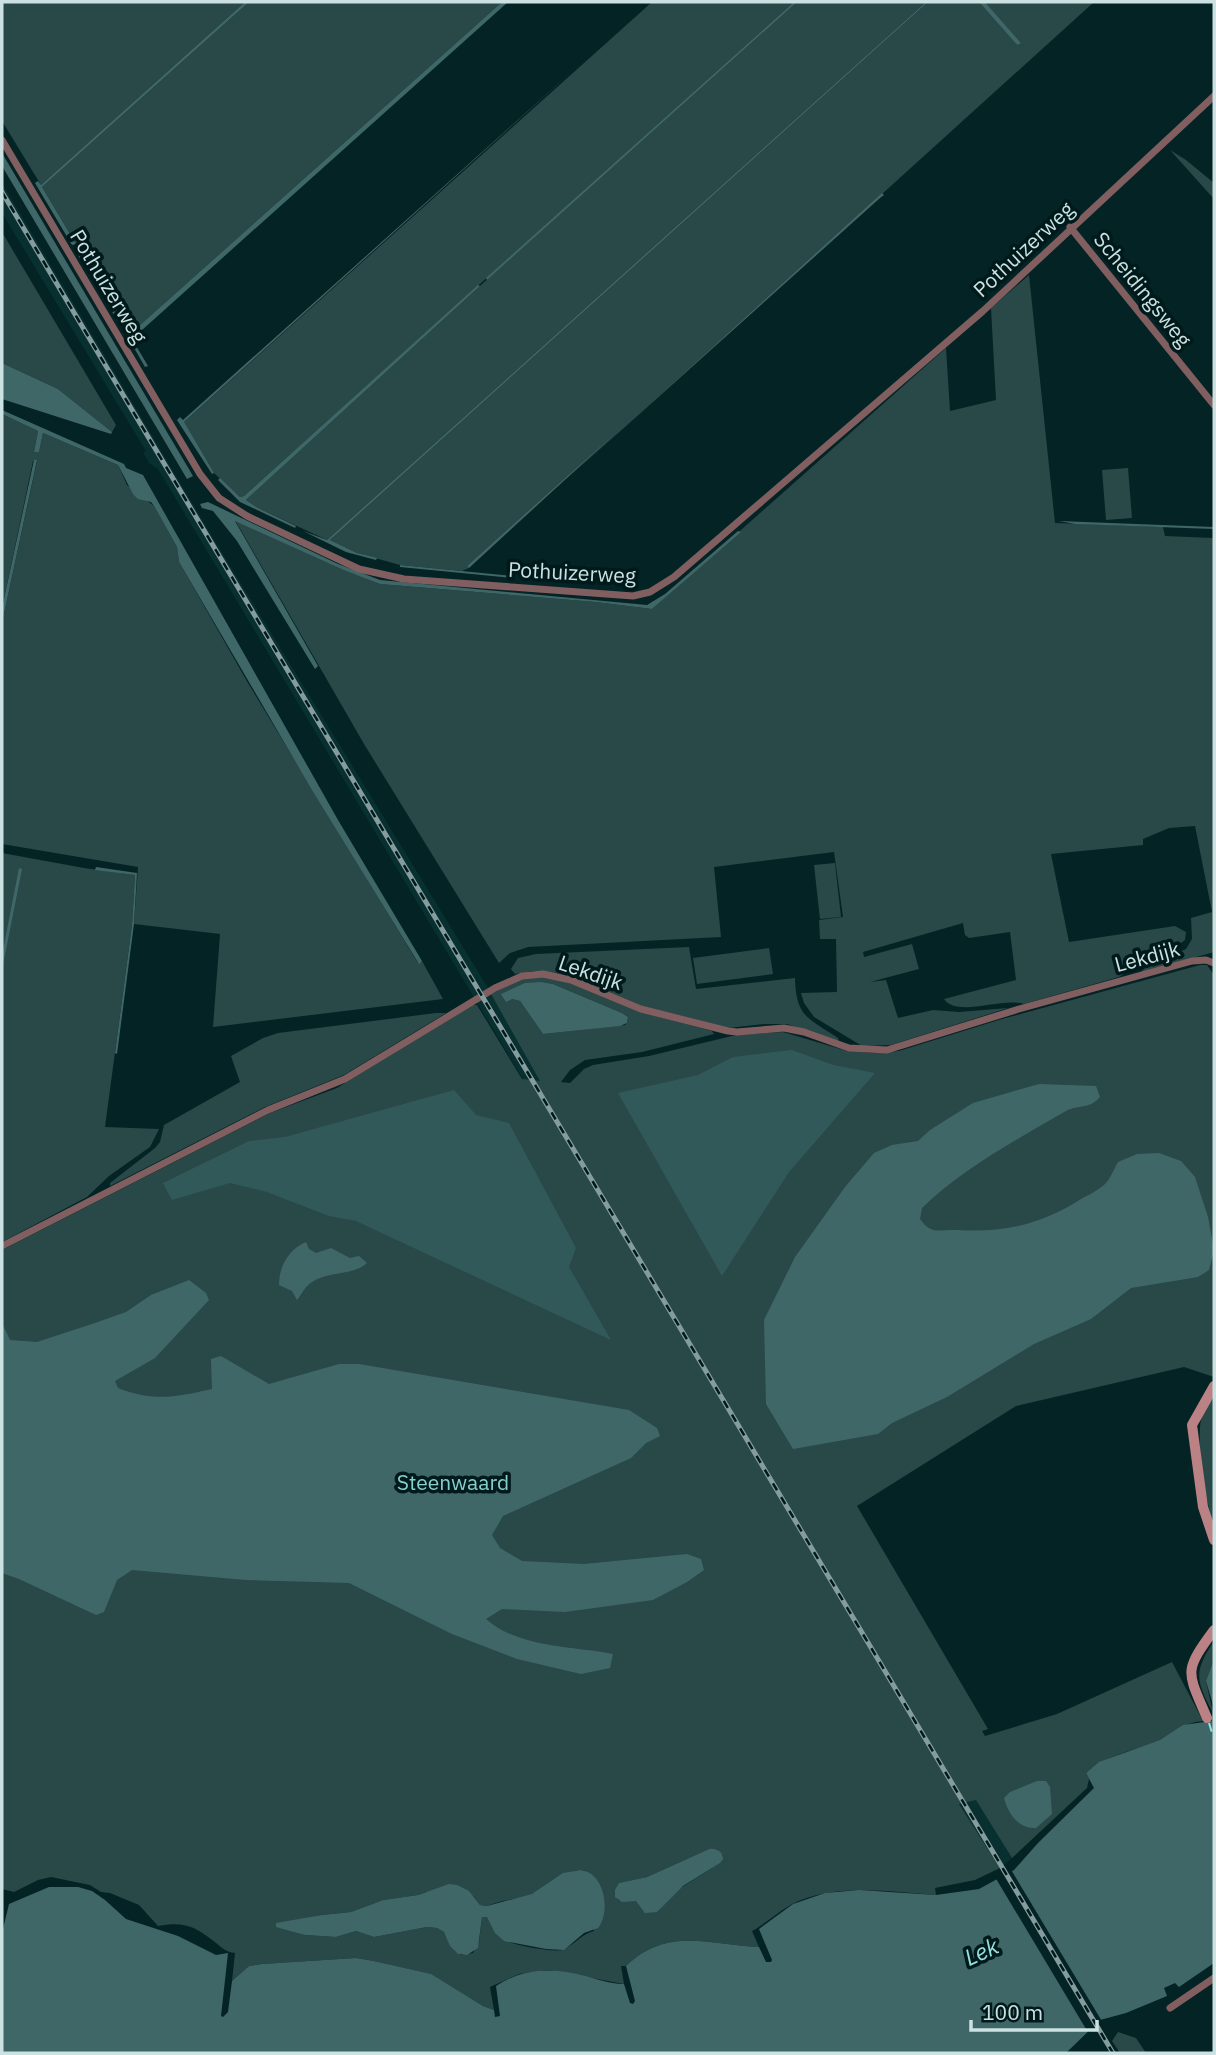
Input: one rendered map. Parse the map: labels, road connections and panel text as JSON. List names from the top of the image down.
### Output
{
  "streets": {
    "street": ["Pothuizerweg", "Scheidingsweg", "Lekdijk"]
  },
  "crossings": [
    ["Pothuizerweg", "Scheidingsweg"]
  ],
  "water": ["Lek"],
  "parks": ["Steenwaard"],
  "scale_bar": "100 m"
}
